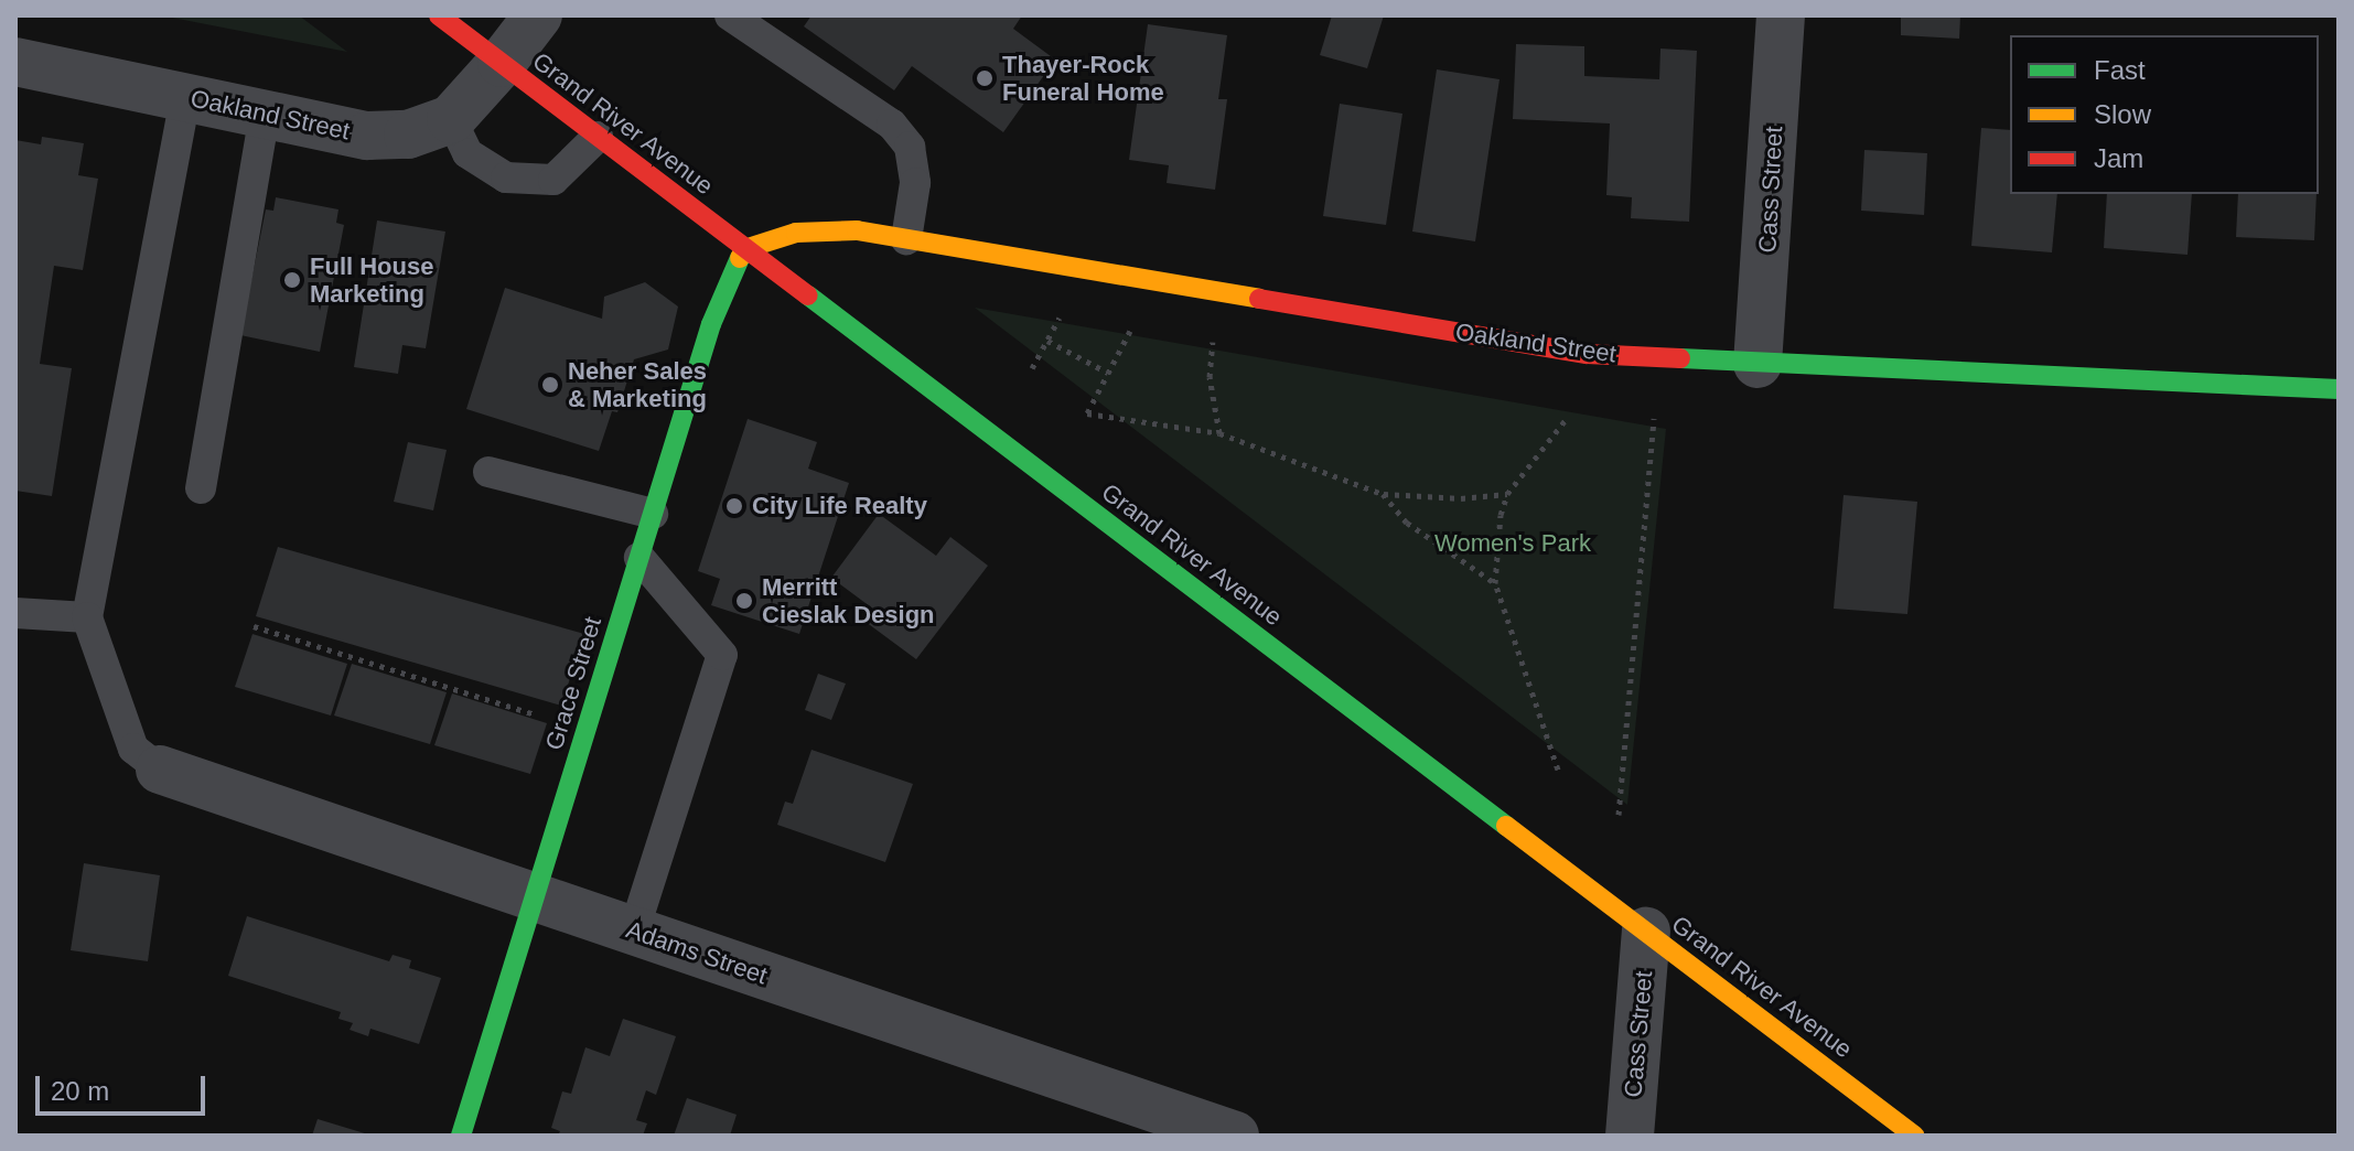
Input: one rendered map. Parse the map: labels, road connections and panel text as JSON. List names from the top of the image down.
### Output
{
  "streets": {
    "street": [
      "Oakland Street",
      "Grand River Avenue",
      "Cass Street",
      "Grace Street",
      "Adams Street"
    ]
  },
  "crossings": [
    ["Oakland Street", "Grand River Avenue"],
    ["Oakland Street", "Cass Street"],
    ["Oakland Street", "Grace Street"],
    ["Grand River Avenue", "Cass Street"],
    ["Grand River Avenue", "Grace Street"],
    ["Grace Street", "Adams Street"]
  ],
  "parks": ["Women's Park"],
  "places": [
    "Thayer-Rock Funeral Home",
    "Full House Marketing",
    "Neher Sales & Marketing",
    "City Life Realty",
    "Merritt Cieslak Design"
  ],
  "legend": ["Fast", "Slow", "Jam"],
  "scale_bar": "20 m"
}
